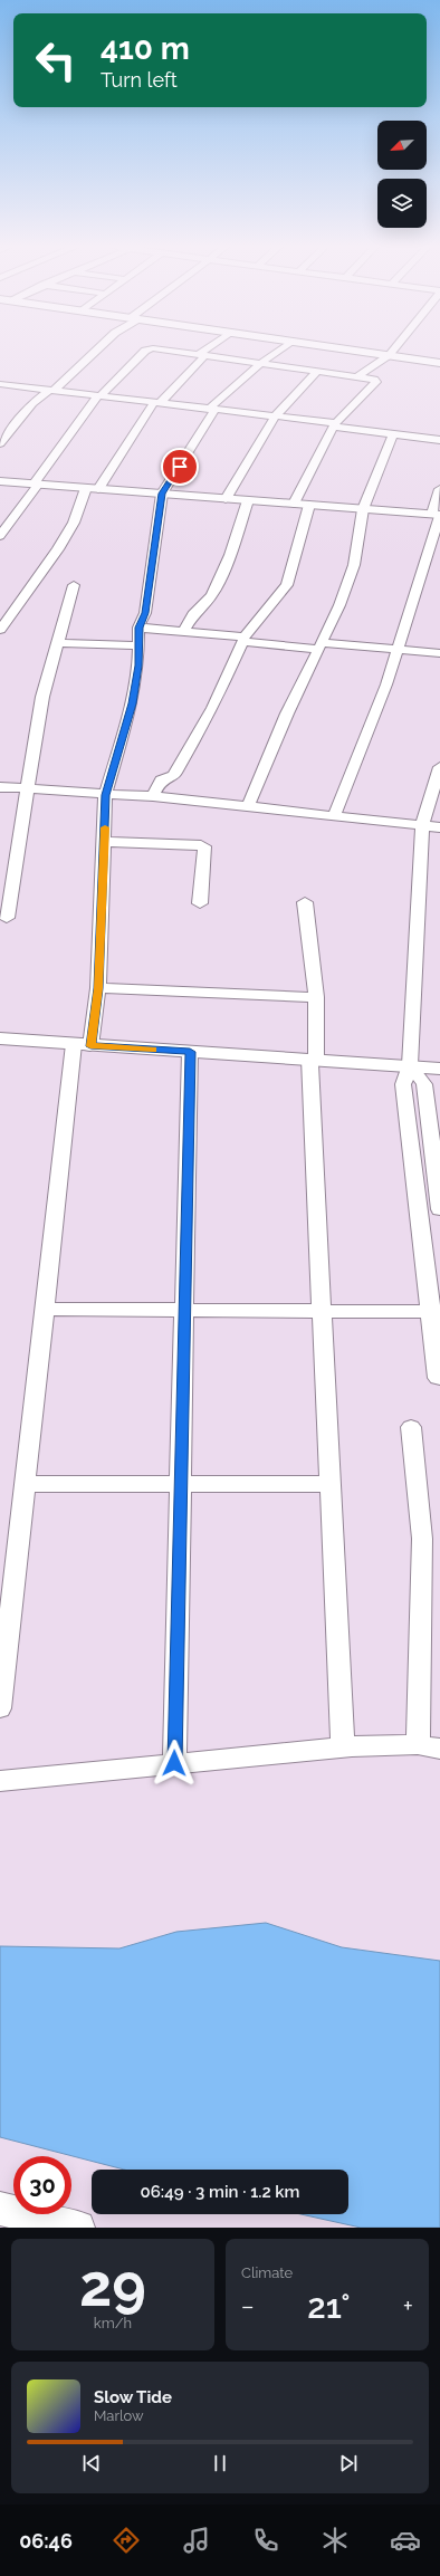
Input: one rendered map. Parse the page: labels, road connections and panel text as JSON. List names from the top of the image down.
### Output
{
  "north": "bottom left",
  "page": {
    "turn": ["410 m", "Turn left"],
    "limit": "30",
    "trip": "06:49 · 3 min · 1.2 km",
    "tile": [
      ["29", "km/h"],
      "Climate"
    ],
    "heat": ["−", "21°", "+"],
    "song": ["Slow Tide", "Marlow"],
    "tabs": "06:46"
  }
}
